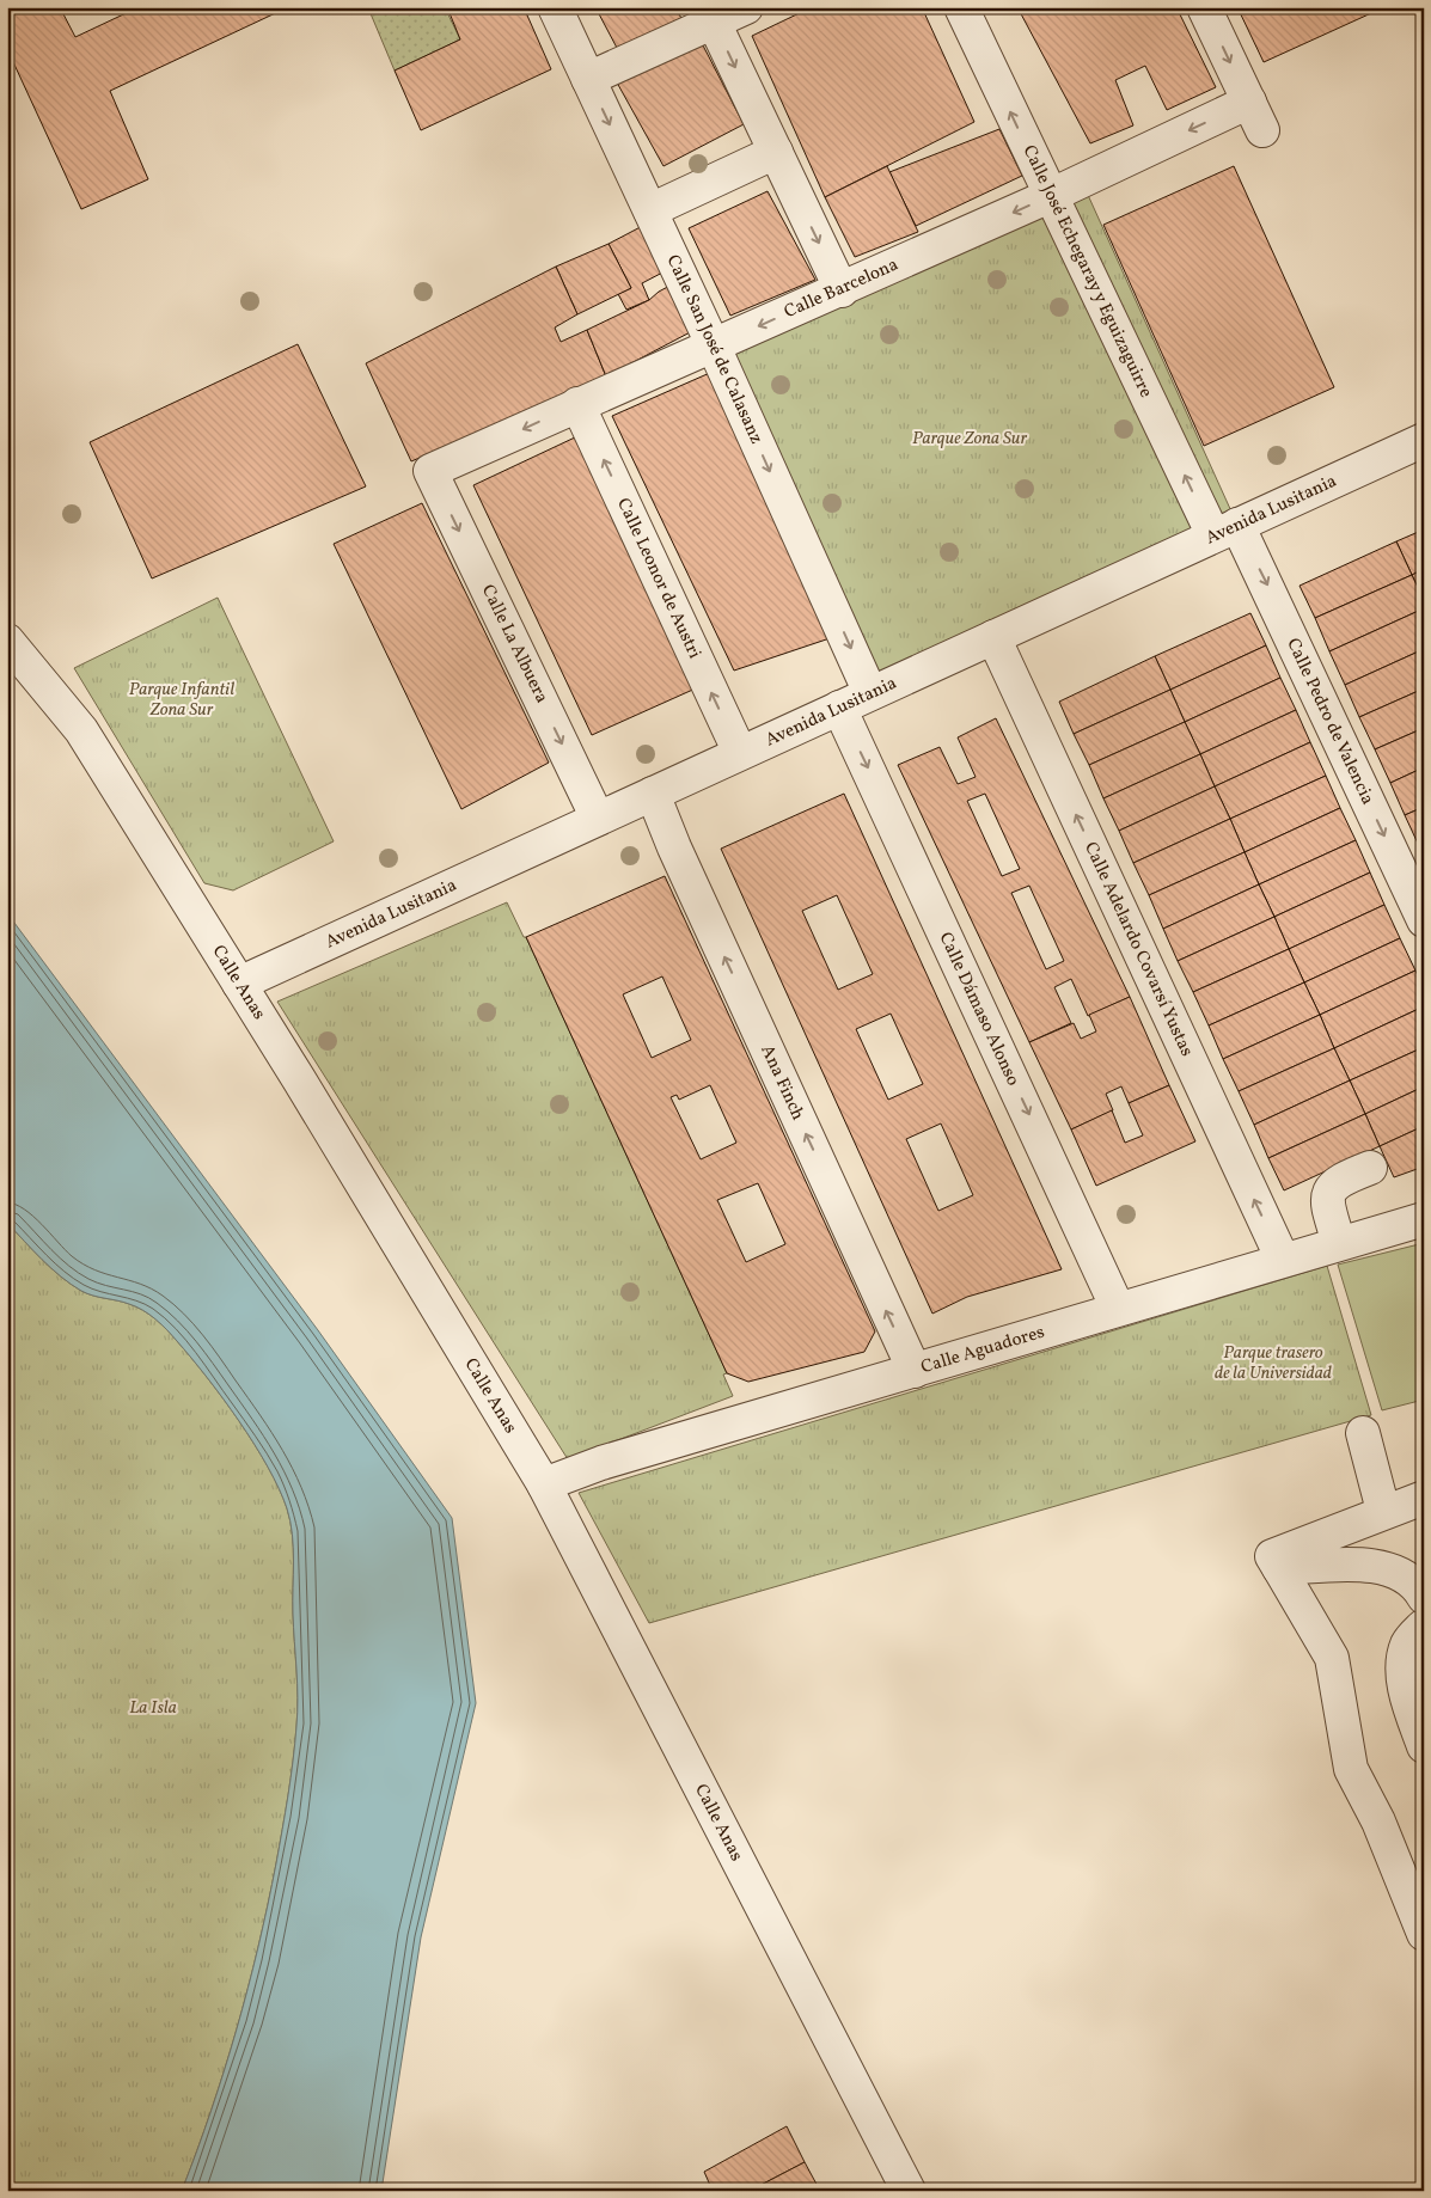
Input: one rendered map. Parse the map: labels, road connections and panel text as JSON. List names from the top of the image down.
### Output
{
  "streets": {
    "street": [
      "Calle José Echegaray y Eguizaguirre",
      "Calle Barcelona",
      "Calle San José de Calasanz",
      "Avenida Lusitania",
      "Calle Leonor de Austri",
      "Calle La Albuera",
      "Calle Pedro de Valencia",
      "Calle Adelardo Covarsí Yustas",
      "Calle Anas",
      "Calle Dámaso Alonso",
      "Ana Finch",
      "Calle Aguadores"
    ]
  },
  "crossings": [
    ["Calle José Echegaray y Eguizaguirre", "Calle Barcelona"],
    ["Calle José Echegaray y Eguizaguirre", "Avenida Lusitania"],
    ["Calle José Echegaray y Eguizaguirre", "Calle Pedro de Valencia"],
    ["Calle Barcelona", "Calle San José de Calasanz"],
    ["Calle Barcelona", "Calle Leonor de Austri"],
    ["Calle Barcelona", "Calle La Albuera"],
    ["Calle San José de Calasanz", "Avenida Lusitania"],
    ["Avenida Lusitania", "Calle Leonor de Austri"],
    ["Avenida Lusitania", "Calle La Albuera"],
    ["Avenida Lusitania", "Calle Pedro de Valencia"],
    ["Avenida Lusitania", "Calle Adelardo Covarsí Yustas"],
    ["Avenida Lusitania", "Calle Anas"],
    ["Avenida Lusitania", "Calle Dámaso Alonso"],
    ["Avenida Lusitania", "Ana Finch"],
    ["Calle Adelardo Covarsí Yustas", "Calle Aguadores"],
    ["Calle Anas", "Calle Aguadores"],
    ["Calle Dámaso Alonso", "Calle Aguadores"],
    ["Ana Finch", "Calle Aguadores"]
  ],
  "one_way": [
    "Calle Barcelona",
    "Calle San José de Calasanz",
    "Calle Leonor de Austri",
    "Calle La Albuera",
    "Calle Pedro de Valencia",
    "Calle Adelardo Covarsí Yustas",
    "Calle Dámaso Alonso",
    "Ana Finch"
  ],
  "parks": [
    "Parque Zona Sur",
    "Parque Infantil Zona Sur",
    "Parque trasero de la Universidad",
    "La Isla"
  ]
}
